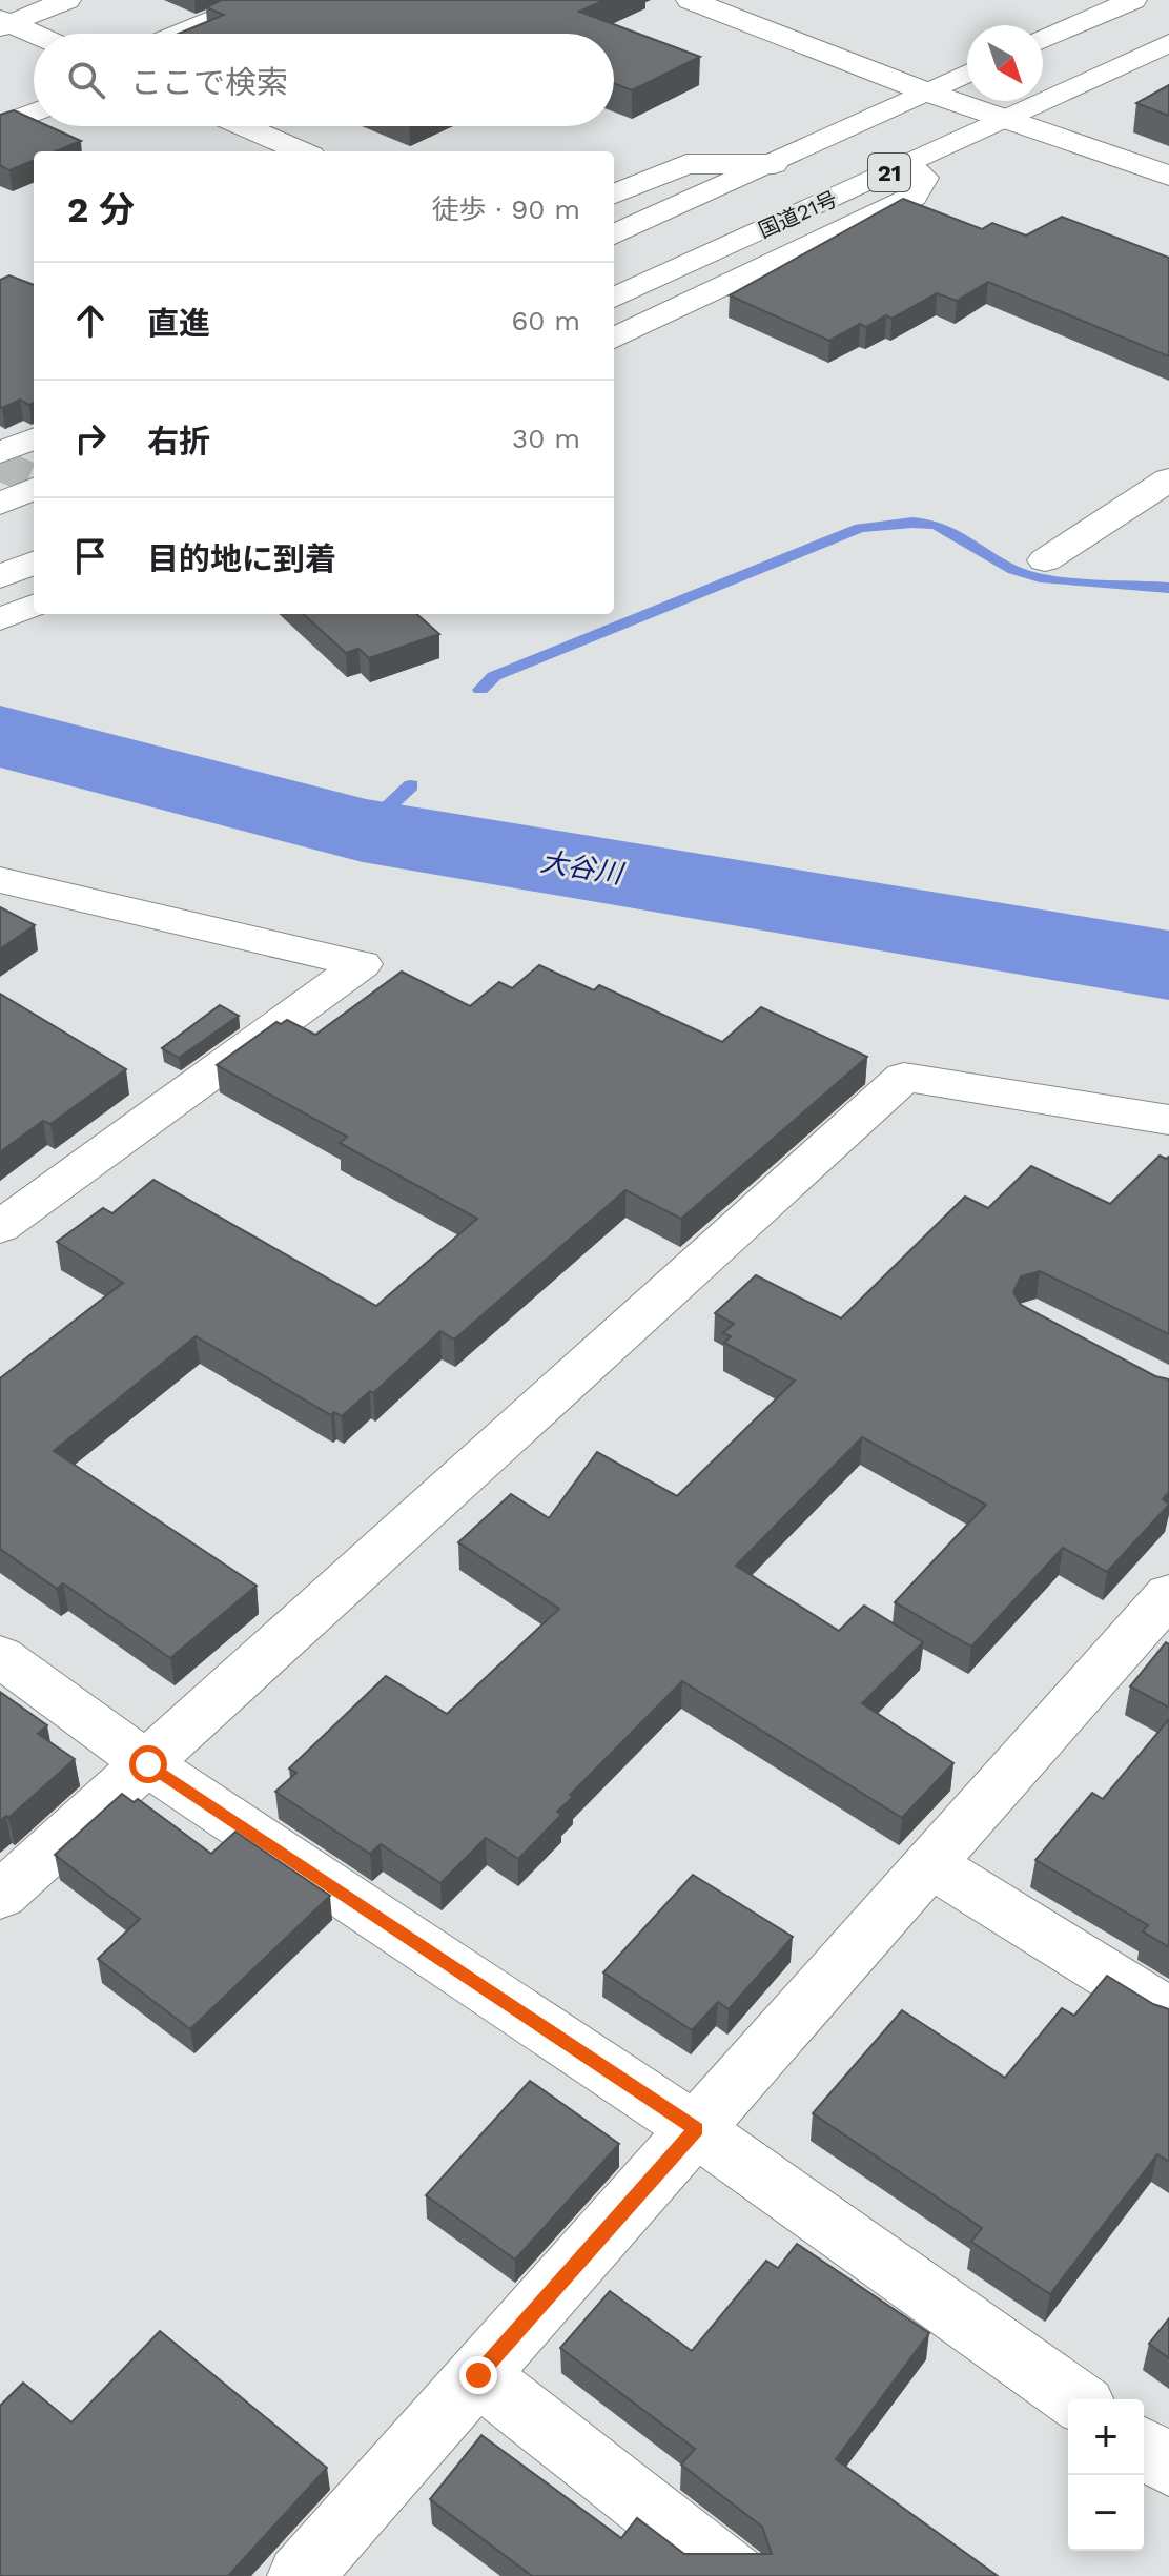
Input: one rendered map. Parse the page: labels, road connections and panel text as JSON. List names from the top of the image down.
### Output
{
  "streets": {
    "main road": ["21", "国道21号"]
  },
  "water": ["大谷川"],
  "north": "bottom right",
  "page": {
    "search": "ここで検索",
    "heading": ["2 分", "徒歩 · 90 m"],
    "list": [
      ["直進", "60 m"],
      ["右折", "30 m"],
      "目的地に到着"
    ],
    "map_buttons": ["+", "−"]
  }
}
